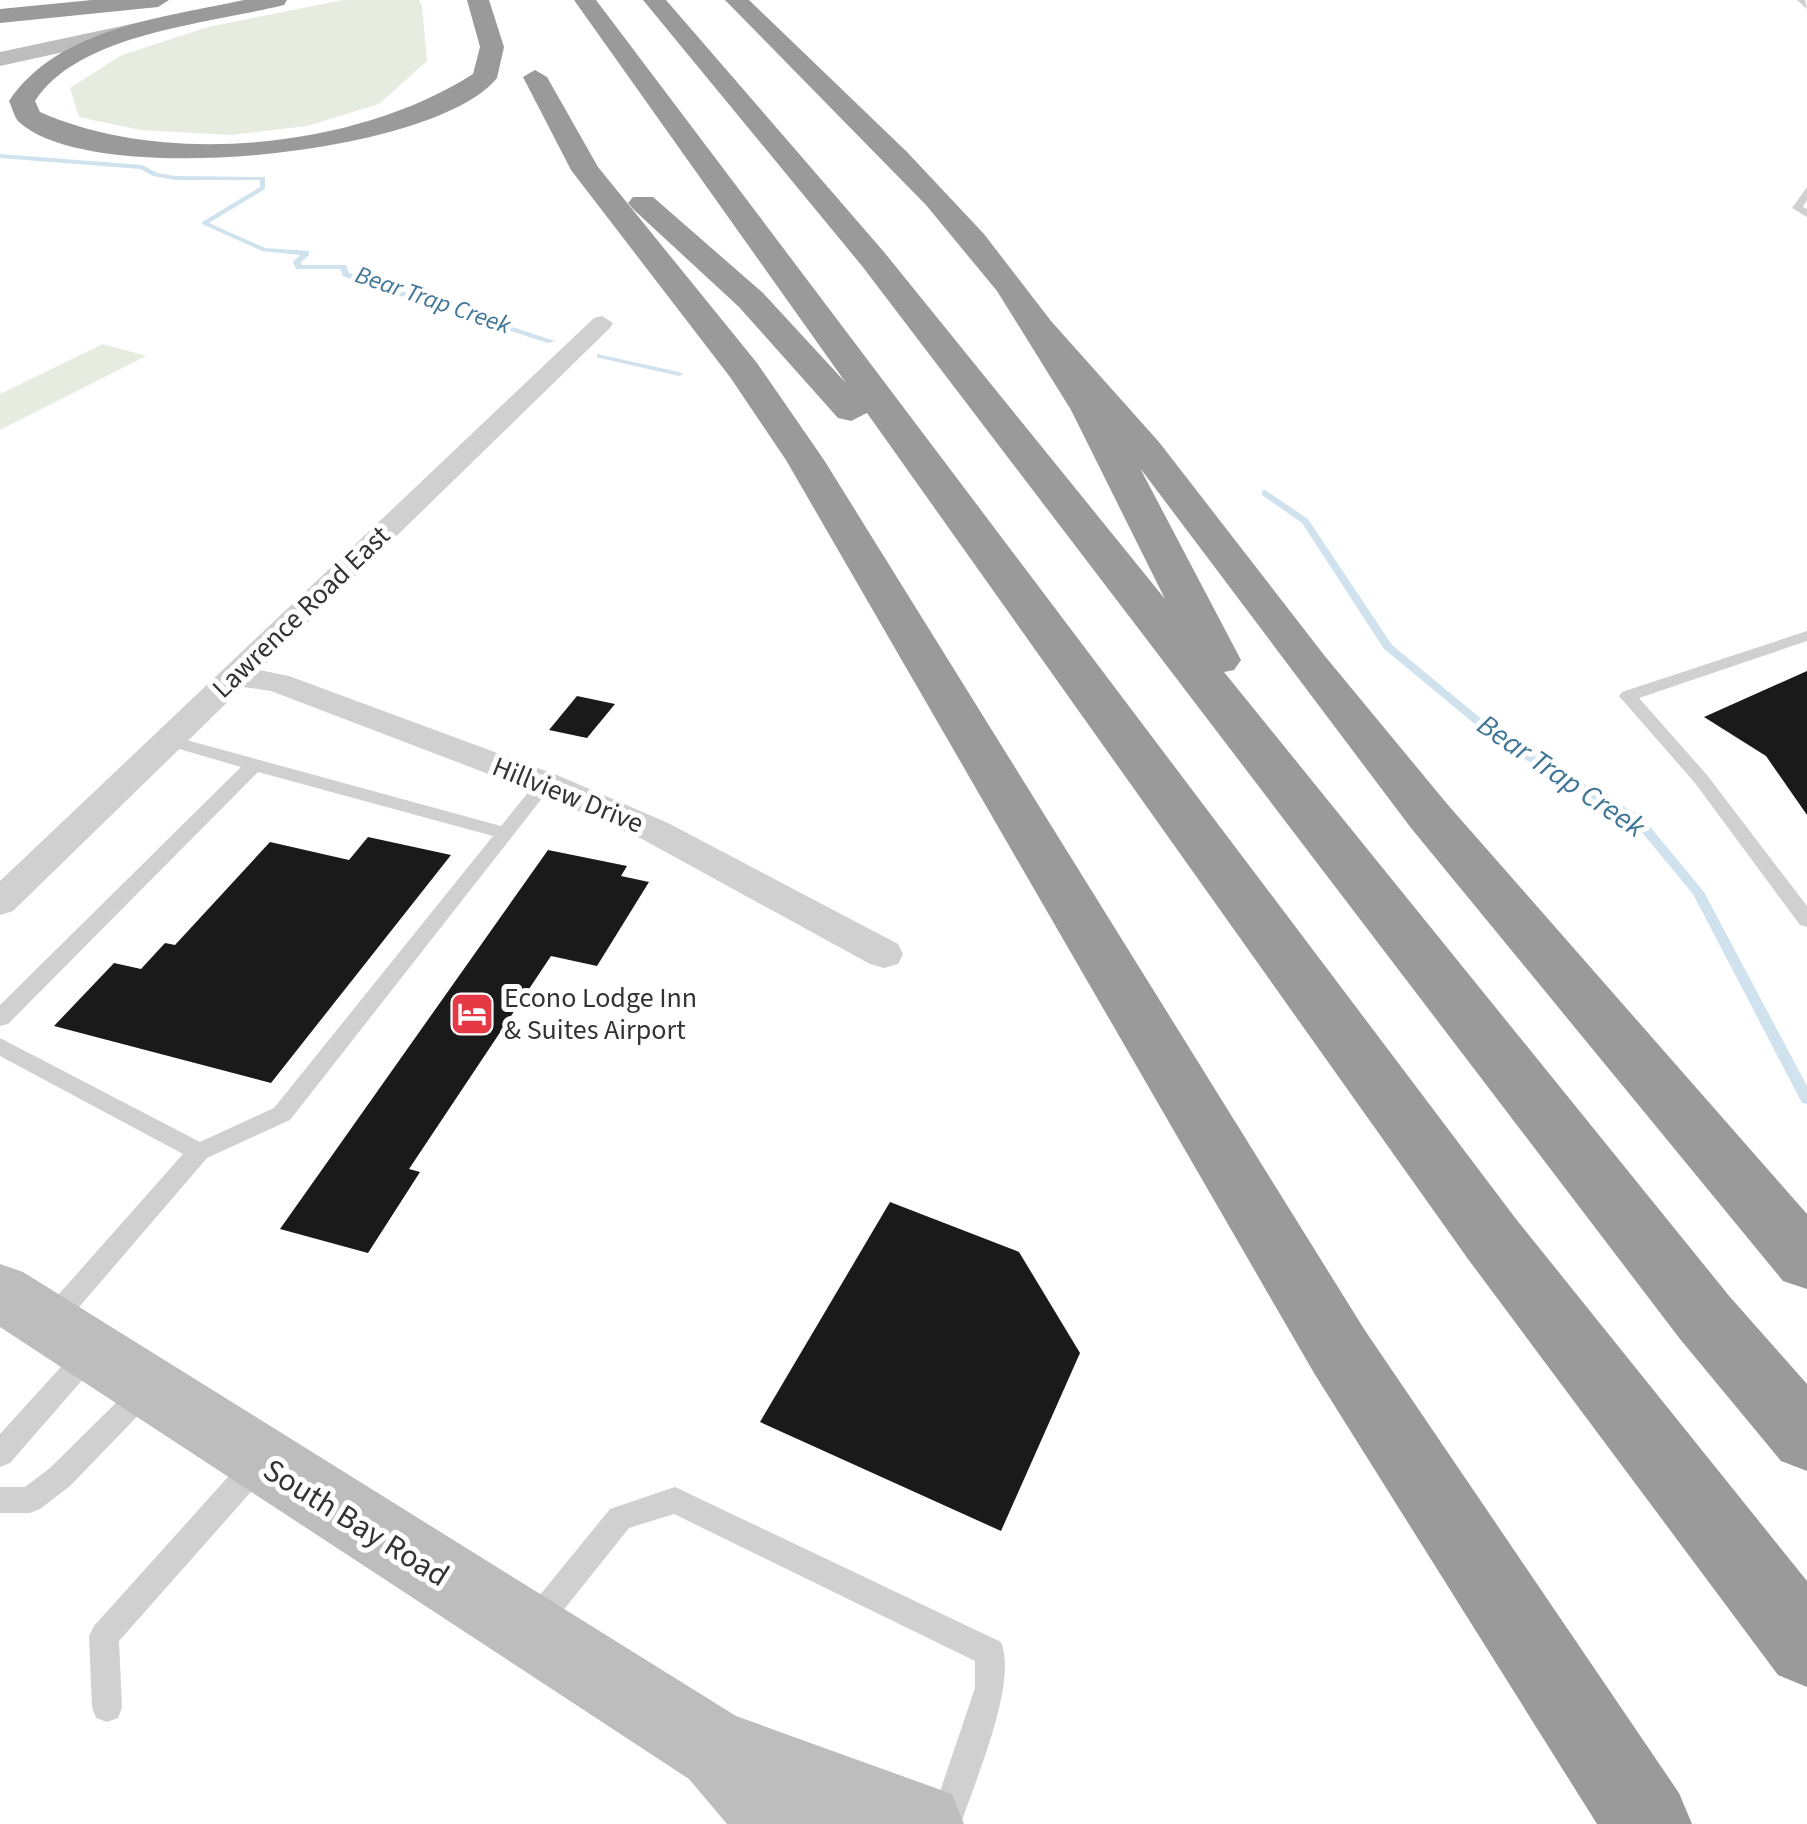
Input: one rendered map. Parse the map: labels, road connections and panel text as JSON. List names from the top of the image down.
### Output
{
  "streets": {
    "main road": ["South Bay Road"],
    "street": ["Lawrence Road East", "Hillview Drive"]
  },
  "crossings": [
    ["Lawrence Road East", "Hillview Drive"]
  ],
  "water": ["Bear Trap Creek"],
  "places": {
    "hotel": ["Econo Lodge Inn & Suites Airport"]
  }
}
